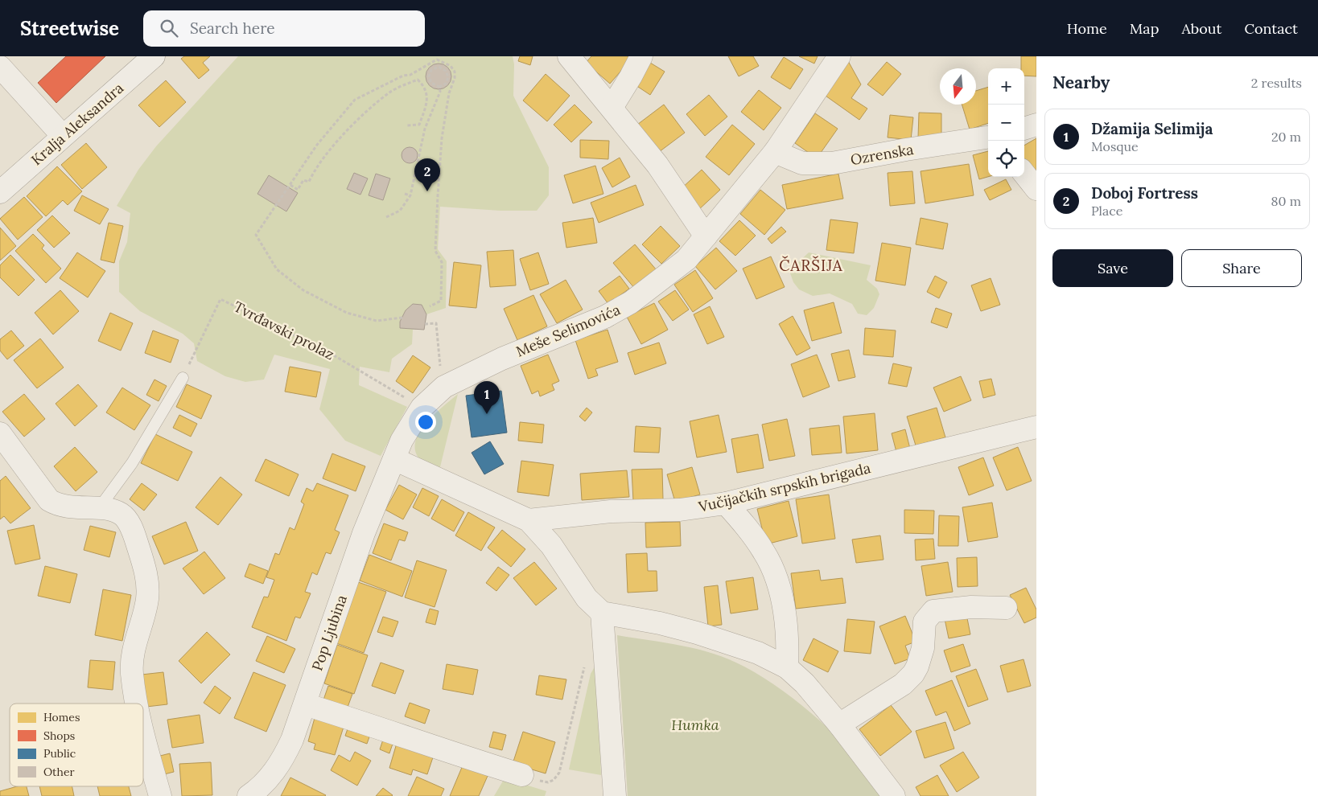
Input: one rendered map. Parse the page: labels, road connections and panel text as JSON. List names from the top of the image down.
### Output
{
  "streets": {
    "street": [
      "Kralja Aleksandra",
      "Ozrenska",
      "Meše Selimovića",
      "Vučijačkih srpskih brigada",
      "Pop Ljubina"
    ],
    "path": ["Tvrđavski prolaz"]
  },
  "crossings": [
    ["Ozrenska", "Meše Selimovića"],
    ["Tvrđavski prolaz", "Meše Selimovića"],
    ["Meše Selimovića", "Pop Ljubina"]
  ],
  "districts": ["ČARŠIJA"],
  "parks": ["Humka"],
  "legend": [
    "Homes",
    "Shops",
    "Public",
    "Other"
  ],
  "north": "bottom",
  "page": {
    "header": "Streetwise",
    "search": "Search here",
    "nav": [
      "Home",
      "Map",
      "About",
      "Contact"
    ],
    "heading": ["Nearby", "2 results"],
    "map_buttons": ["+", "−"],
    "list": [
      {
        "mark": "1",
        "name": "Džamija Selimija",
        "note": "Mosque",
        "value": "20 m"
      },
      {
        "mark": "2",
        "name": "Doboj Fortress",
        "note": "Place",
        "value": "80 m"
      }
    ],
    "pins": ["2", "1"],
    "buttons": ["Save", "Share"]
  }
}
